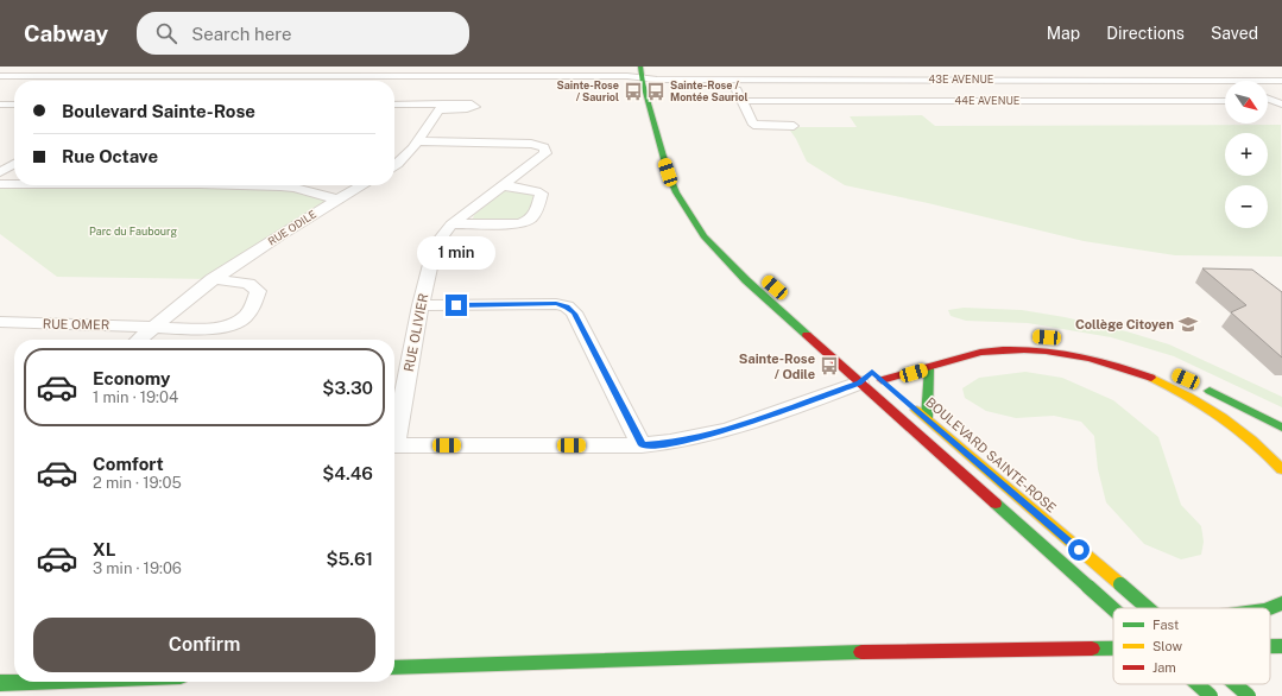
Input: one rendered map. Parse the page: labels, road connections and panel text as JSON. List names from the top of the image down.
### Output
{
  "streets": {
    "main road": ["BOULEVARD SAINTE-ROSE"],
    "street": [
      "43E AVENUE",
      "44E AVENUE",
      "RUE ODILE",
      "RUE OMER",
      "RUE OLIVIER"
    ]
  },
  "crossings": [
    ["RUE ODILE", "RUE OMER"]
  ],
  "parks": ["Parc du Faubourg"],
  "places": {
    "bus stop": ["Sainte-Rose / Sauriol", "Sainte-Rose / Montée Sauriol", "Sainte-Rose / Odile"],
    "school or university": ["Collège Citoyen"]
  },
  "legend": ["Fast", "Slow", "Jam"],
  "north": "bottom right",
  "page": {
    "header": "Cabway",
    "search": "Search here",
    "nav": ["Map", "Directions", "Saved"],
    "map_buttons": ["+", "−"],
    "banner": ["Boulevard Sainte-Rose", "Rue Octave"],
    "bubble": "1 min",
    "list": [
      {
        "name": "Economy",
        "note": "1 min · 19:04",
        "value": "$3.30"
      },
      {
        "name": "Comfort",
        "note": "2 min · 19:05",
        "value": "$4.46"
      },
      {
        "name": "XL",
        "note": "3 min · 19:06",
        "value": "$5.61"
      }
    ],
    "buttons": "Confirm"
  }
}
